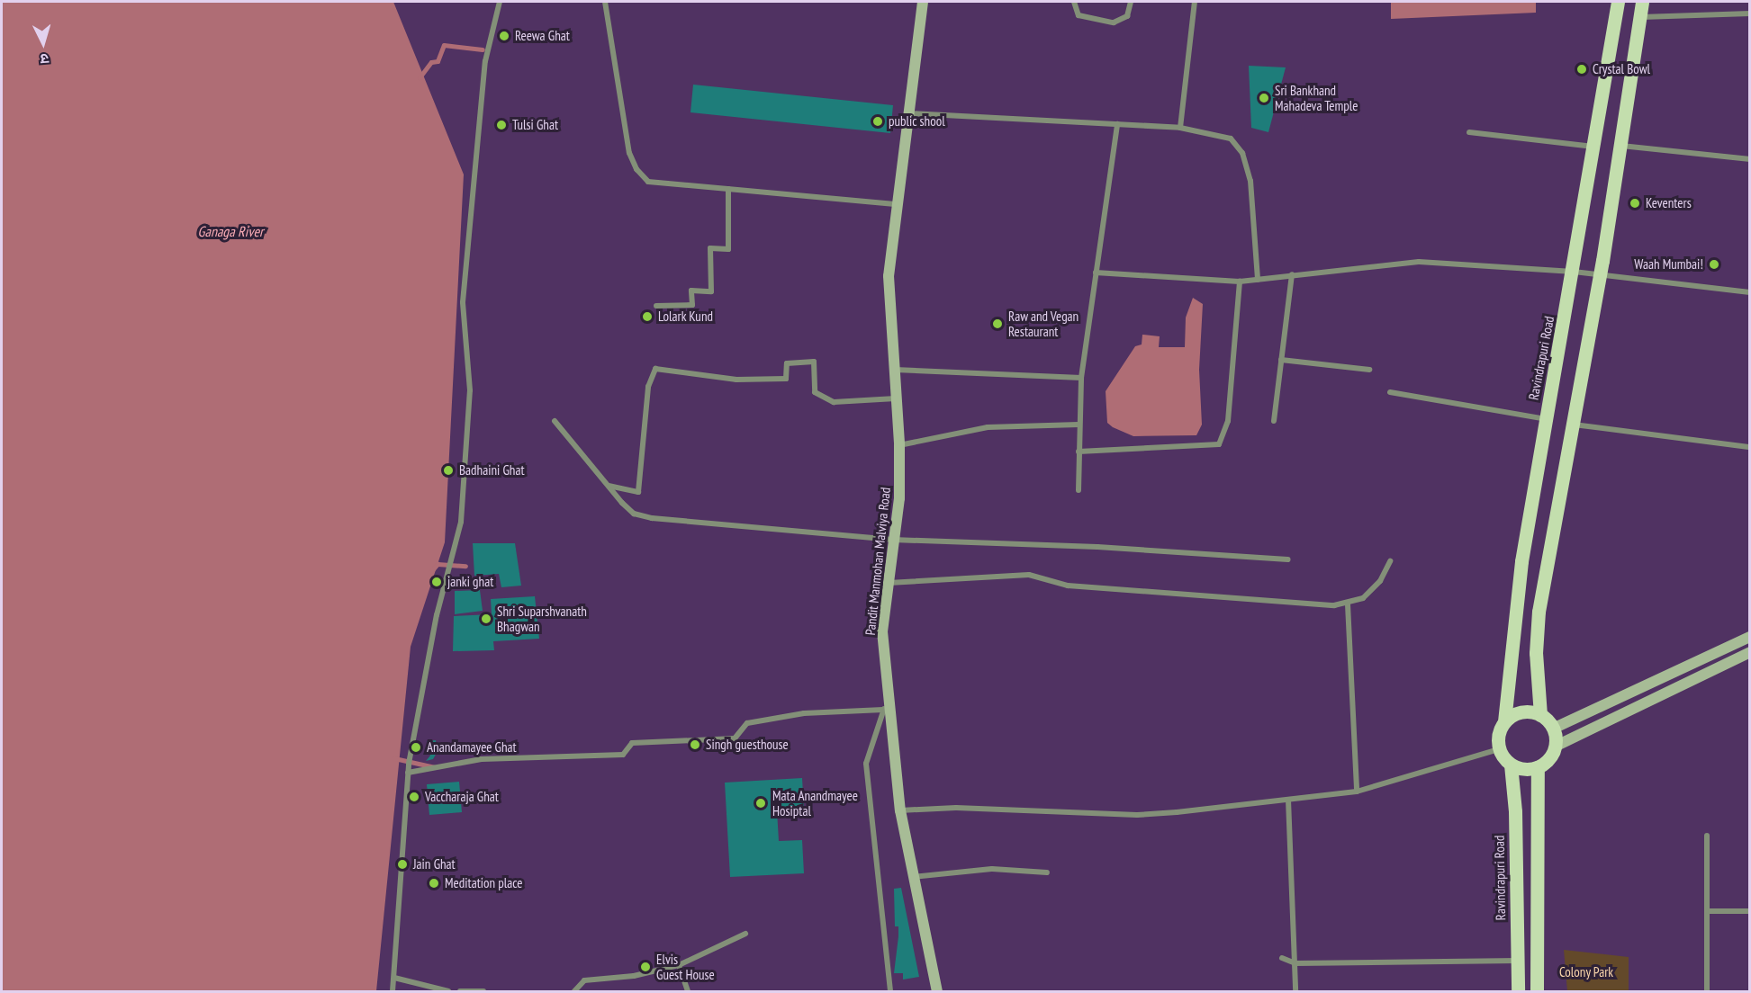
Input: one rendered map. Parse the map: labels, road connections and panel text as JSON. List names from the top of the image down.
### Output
{
  "streets": {
    "main road": ["Ravindrapuri Road"],
    "street": ["Pandit Manmohan Malviya Road"]
  },
  "water": ["Ganaga River"],
  "parks": ["Colony Park"],
  "places": [
    "Reewa Ghat",
    "Crystal Bowl",
    "Sri Bankhand Mahadeva Temple",
    "public shool",
    "Tulsi Ghat",
    "Keventers",
    "Waah Mumbai!",
    "Lolark Kund",
    "Raw and Vegan Restaurant",
    "Badhaini Ghat",
    "janki ghat",
    "Shri Suparshvanath Bhagwan",
    "Singh guesthouse",
    "Anandamayee Ghat",
    "Vaccharaja Ghat",
    "Mata Anandmayee Hosiptal",
    "Jain Ghat",
    "Meditation place",
    "Elvis Guest House"
  ],
  "north": "bottom"
}
